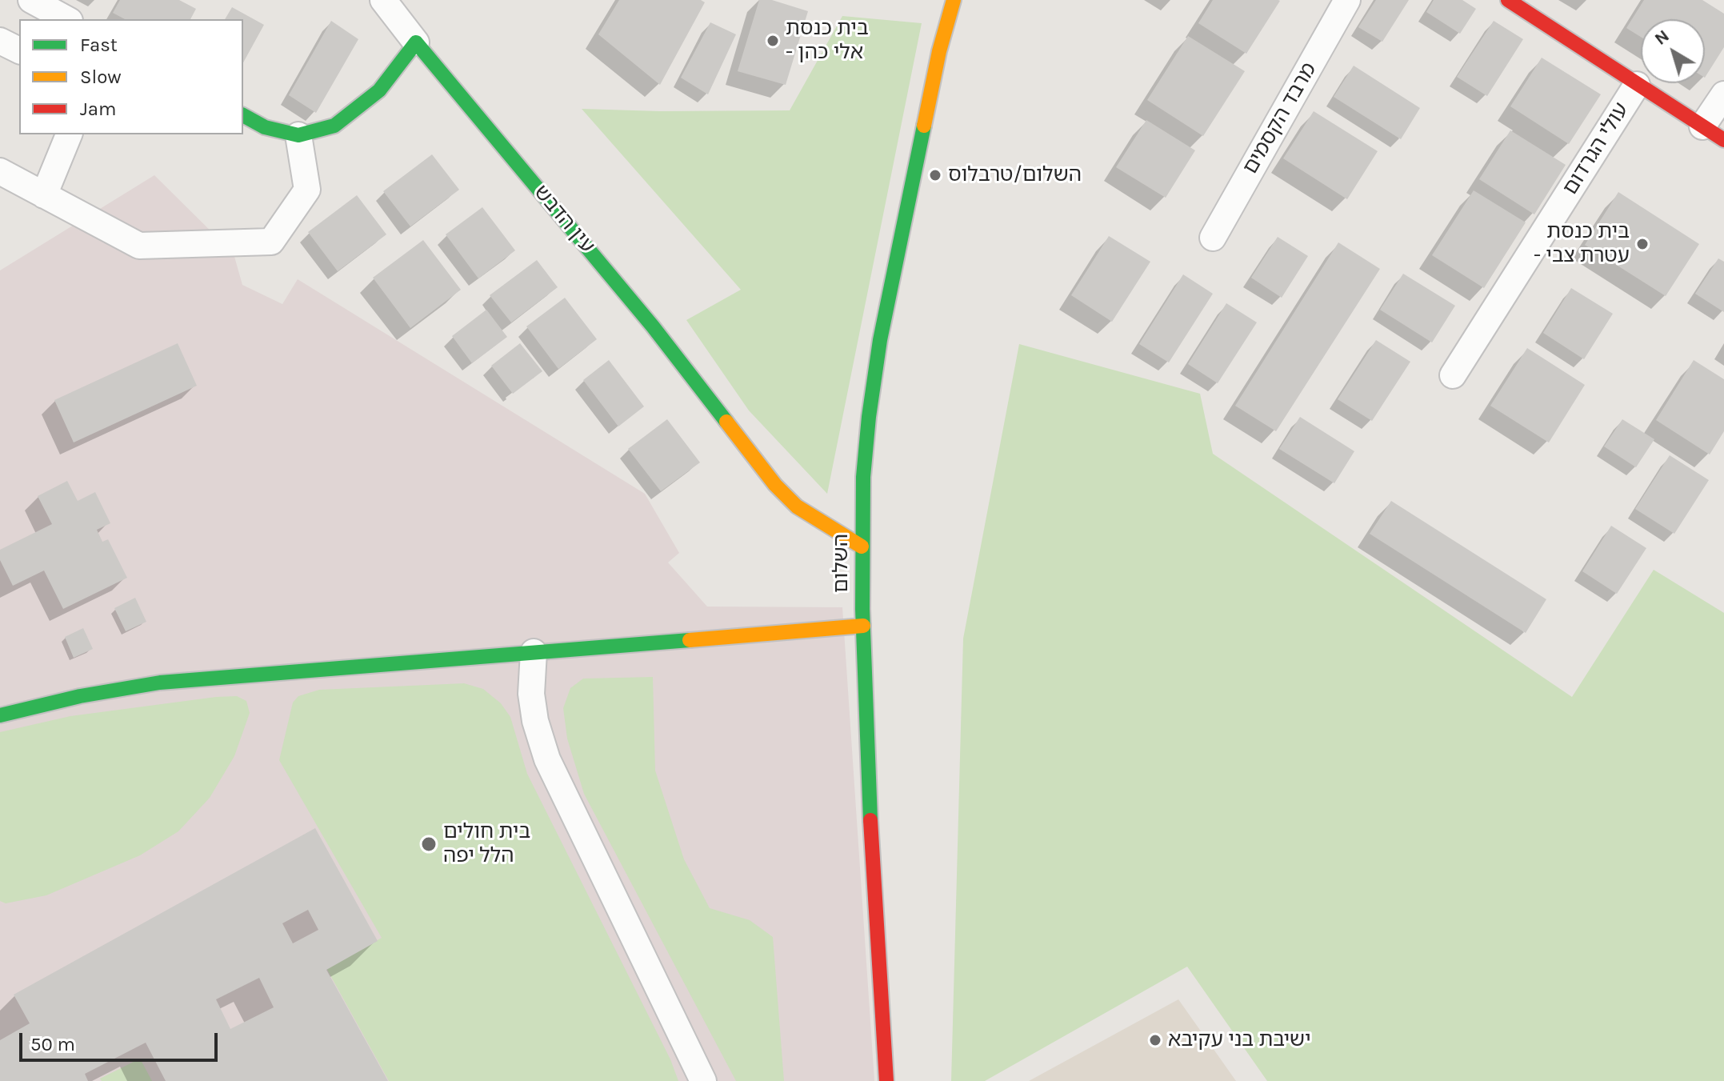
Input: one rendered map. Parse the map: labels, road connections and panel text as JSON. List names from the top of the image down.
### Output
{
  "streets": {
    "street": [
      "מרבד הקסמים",
      "עולי הגרדום",
      "עין הדבש",
      "השלום"
    ]
  },
  "crossings": [
    ["עין הדבש", "השלום"]
  ],
  "places": [
    "בית כנסת - אלי כהן",
    "השלום/טרבלוס",
    "בית כנסת - עטרת צבי",
    "בית חולים הלל יפה",
    "ישיבת בני עקיבא"
  ],
  "legend": ["Fast", "Slow", "Jam"],
  "scale_bar": "50 m",
  "north": "top left"
}
